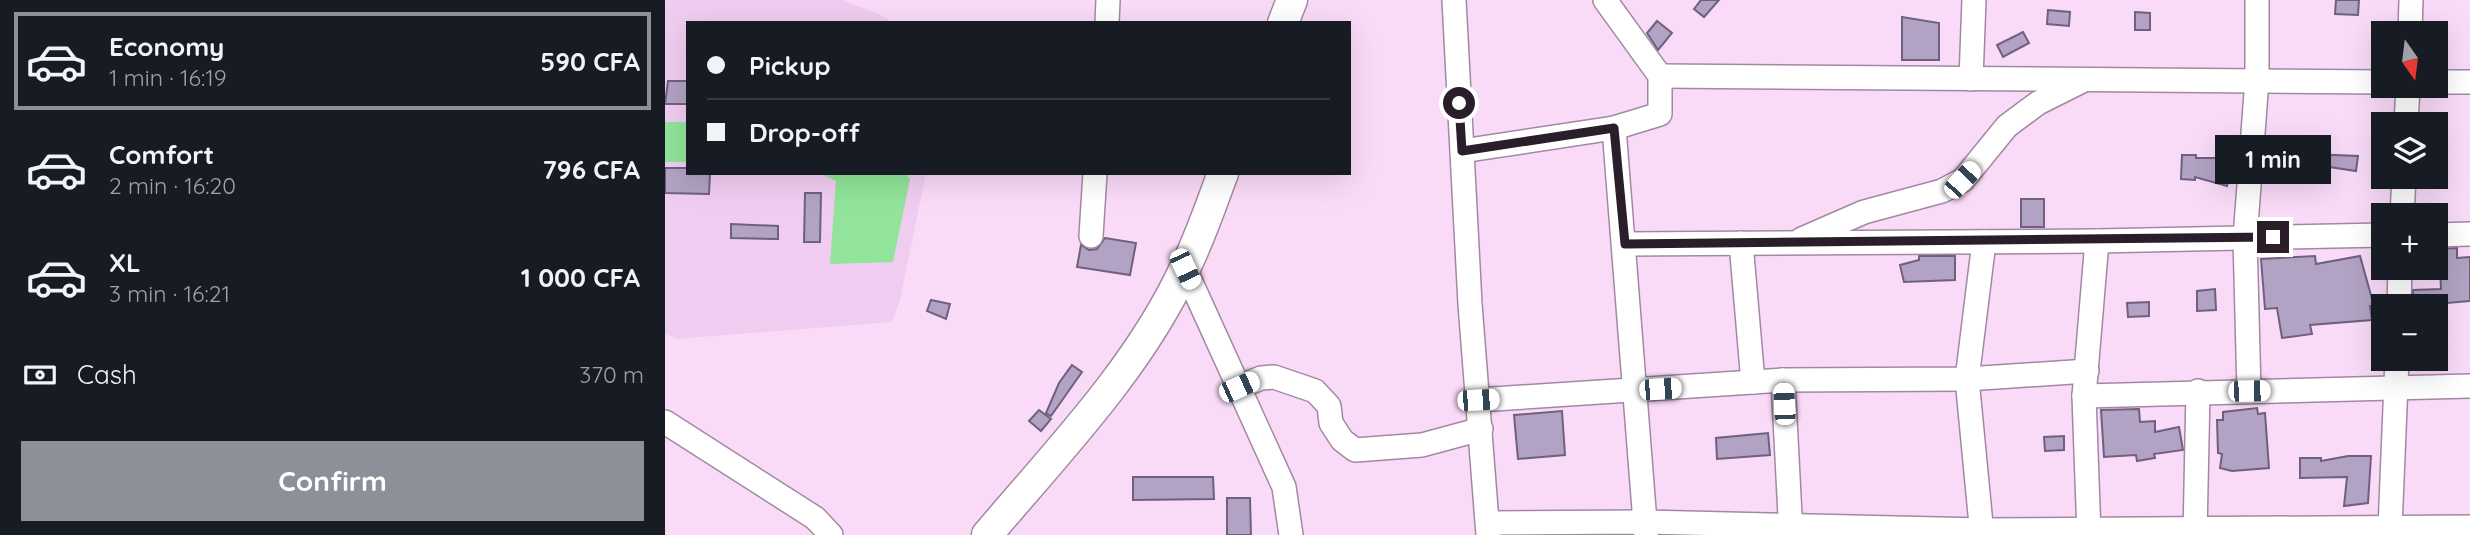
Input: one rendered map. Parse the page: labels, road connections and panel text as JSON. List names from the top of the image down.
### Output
{
  "north": "bottom",
  "page": {
    "list": [
      {
        "name": "Economy",
        "note": "1 min · 16:19",
        "value": "590 CFA"
      },
      {
        "name": "Comfort",
        "note": "2 min · 16:20",
        "value": "796 CFA"
      },
      {
        "name": "XL",
        "note": "3 min · 16:21",
        "value": "1 000 CFA"
      }
    ],
    "map_buttons": ["+", "−"],
    "banner": ["Pickup", "Drop-off"],
    "bubble": "1 min",
    "pay": ["Cash", "370 m"],
    "buttons": "Confirm"
  }
}
